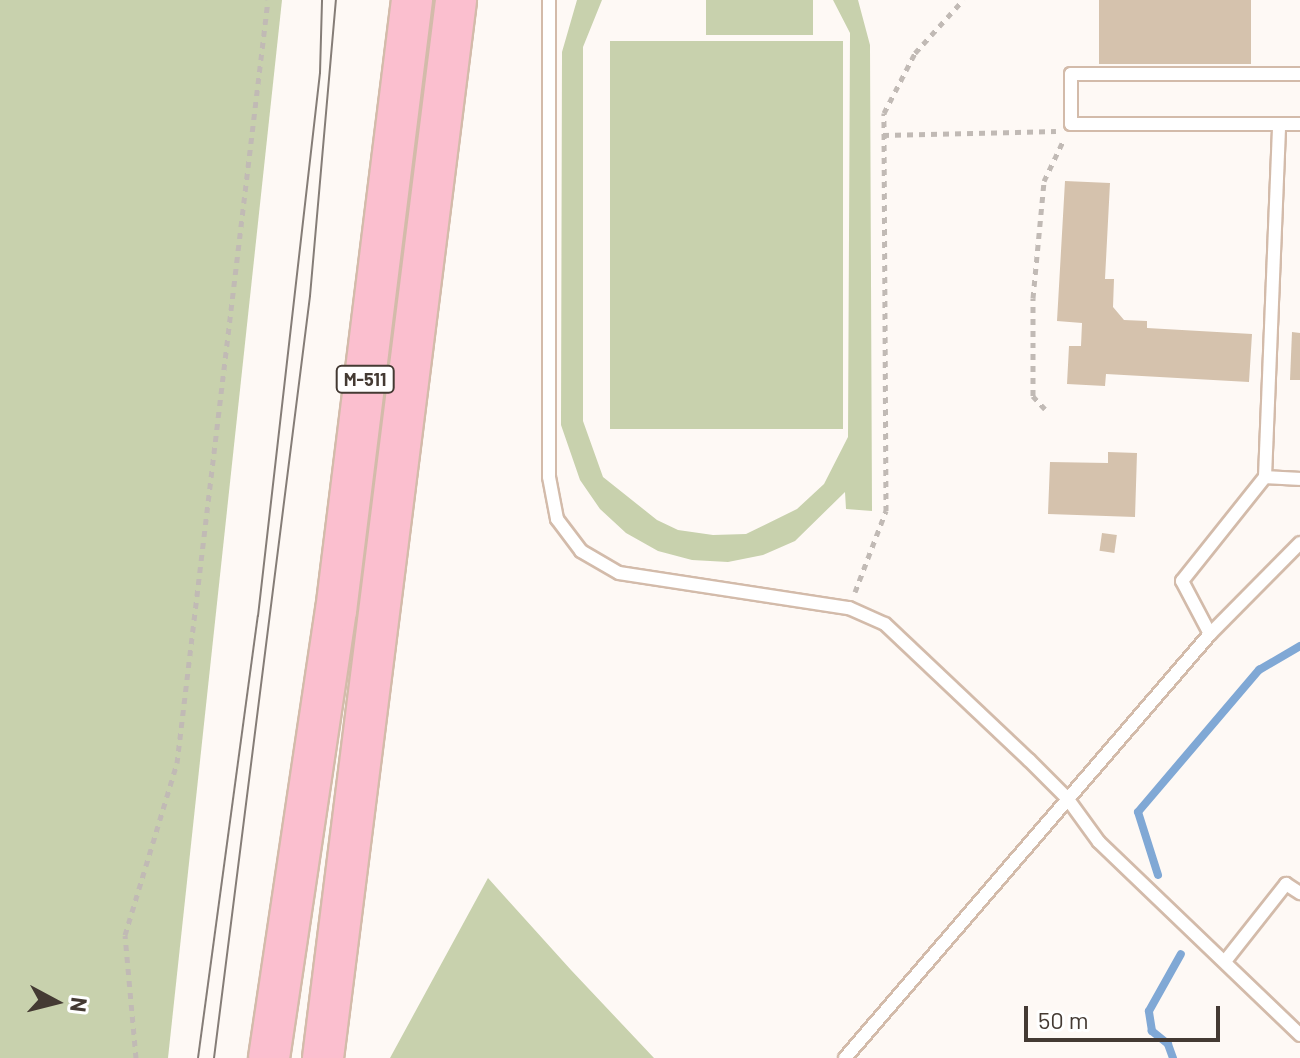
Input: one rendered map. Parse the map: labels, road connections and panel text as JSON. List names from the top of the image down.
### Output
{
  "streets": {
    "highway": ["M-511"]
  },
  "scale_bar": "50 m",
  "north": "right"
}
